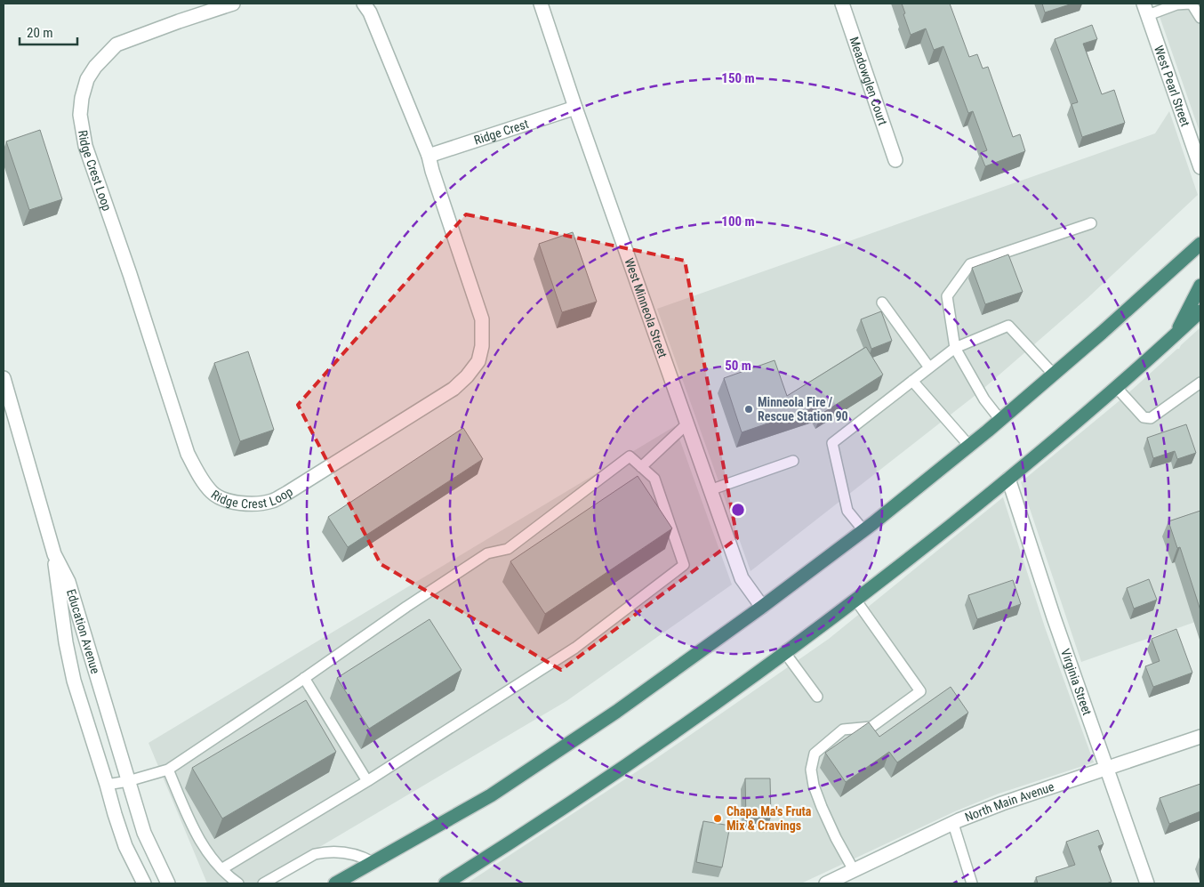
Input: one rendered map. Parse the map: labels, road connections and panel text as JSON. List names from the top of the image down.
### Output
{
  "streets": {
    "street": [
      "Meadowglen Court",
      "West Pearl Street",
      "Ridge Crest",
      "Ridge Crest Loop",
      "West Minneola Street",
      "Education Avenue",
      "Virginia Street",
      "North Main Avenue"
    ]
  },
  "crossings": [
    ["Ridge Crest", "Ridge Crest Loop"],
    ["Ridge Crest", "West Minneola Street"],
    ["Virginia Street", "North Main Avenue"]
  ],
  "places": ["Minneola Fire / Rescue Station 90", "Chapa Ma's Fruta Mix & Cravings"],
  "scale_bar": "20 m",
  "rings": ["150 m", "100 m", "50 m"]
}
